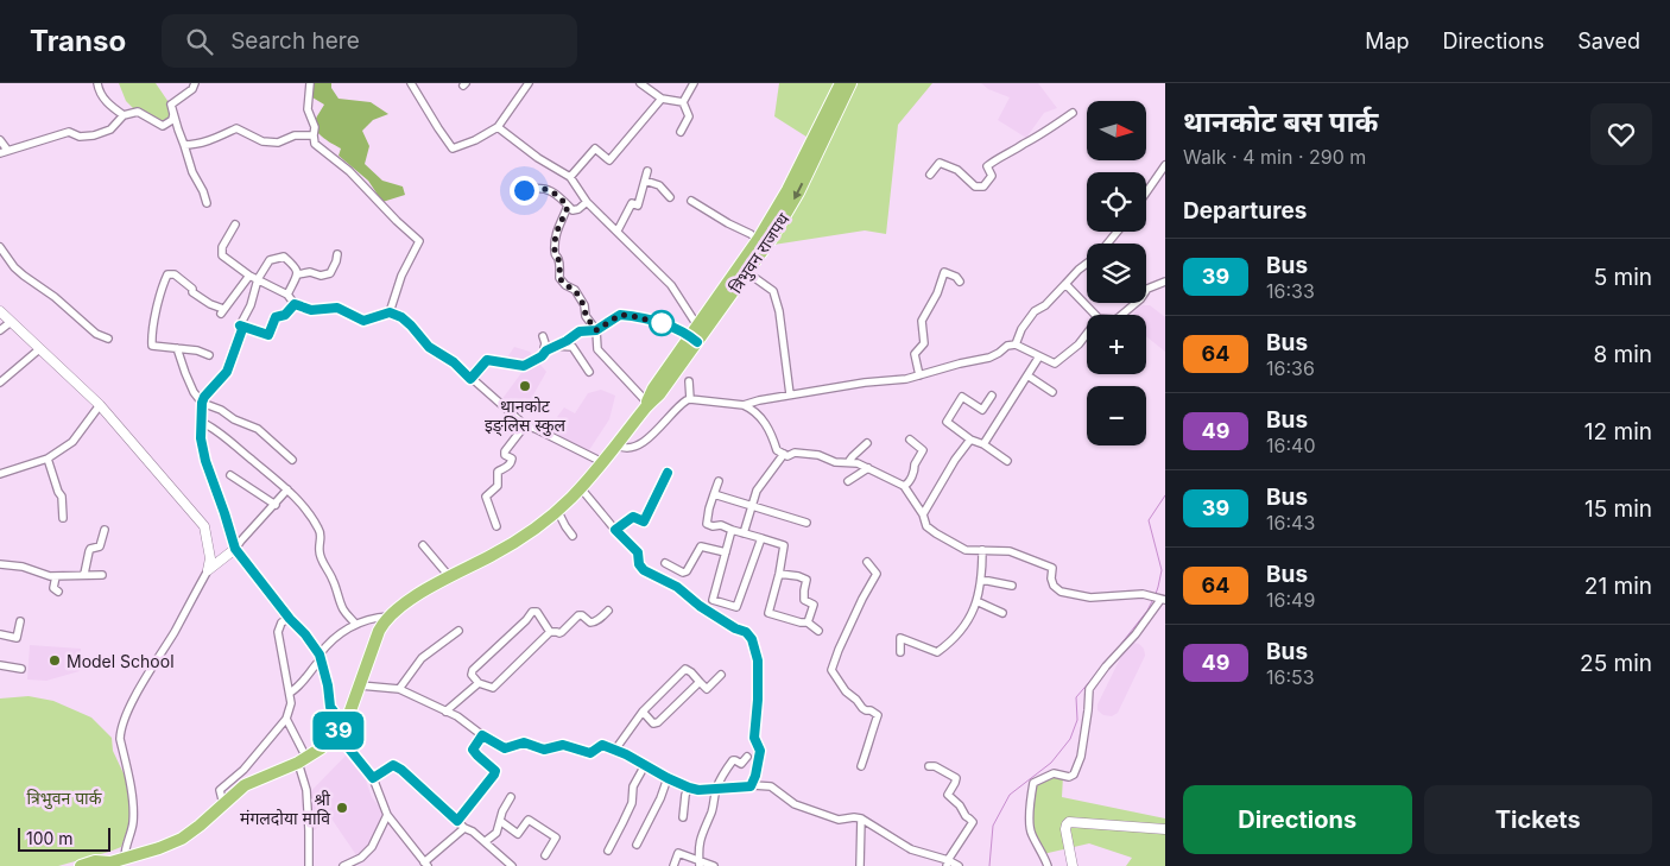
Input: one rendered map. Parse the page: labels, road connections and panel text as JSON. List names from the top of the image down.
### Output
{
  "streets": {
    "highway": ["त्रिभुवन राजपथ"]
  },
  "parks": ["त्रिभुवन पार्क"],
  "places": ["थानकोट इङ्लिस स्कुल", "Model School", "श्री मंगलदोया मावि"],
  "lines": ["bus line 39"],
  "scale_bar": "100 m",
  "north": "right",
  "page": {
    "header": "Transo",
    "search": "Search here",
    "nav": ["Map", "Directions", "Saved"],
    "on_map": "39",
    "heading": [
      ["थानकोट बस पार्क", "Walk · 4 min · 290 m"],
      "Departures"
    ],
    "map_buttons": ["+", "−"],
    "list": [
      {
        "mark": "39",
        "name": "Bus",
        "note": "16:33",
        "value": "5 min"
      },
      {
        "mark": "64",
        "name": "Bus",
        "note": "16:36",
        "value": "8 min"
      },
      {
        "mark": "49",
        "name": "Bus",
        "note": "16:40",
        "value": "12 min"
      },
      {
        "mark": "39",
        "name": "Bus",
        "note": "16:43",
        "value": "15 min"
      },
      {
        "mark": "64",
        "name": "Bus",
        "note": "16:49",
        "value": "21 min"
      },
      {
        "mark": "49",
        "name": "Bus",
        "note": "16:53",
        "value": "25 min"
      }
    ],
    "buttons": ["Directions", "Tickets"],
    "scale": "100 m"
  }
}
